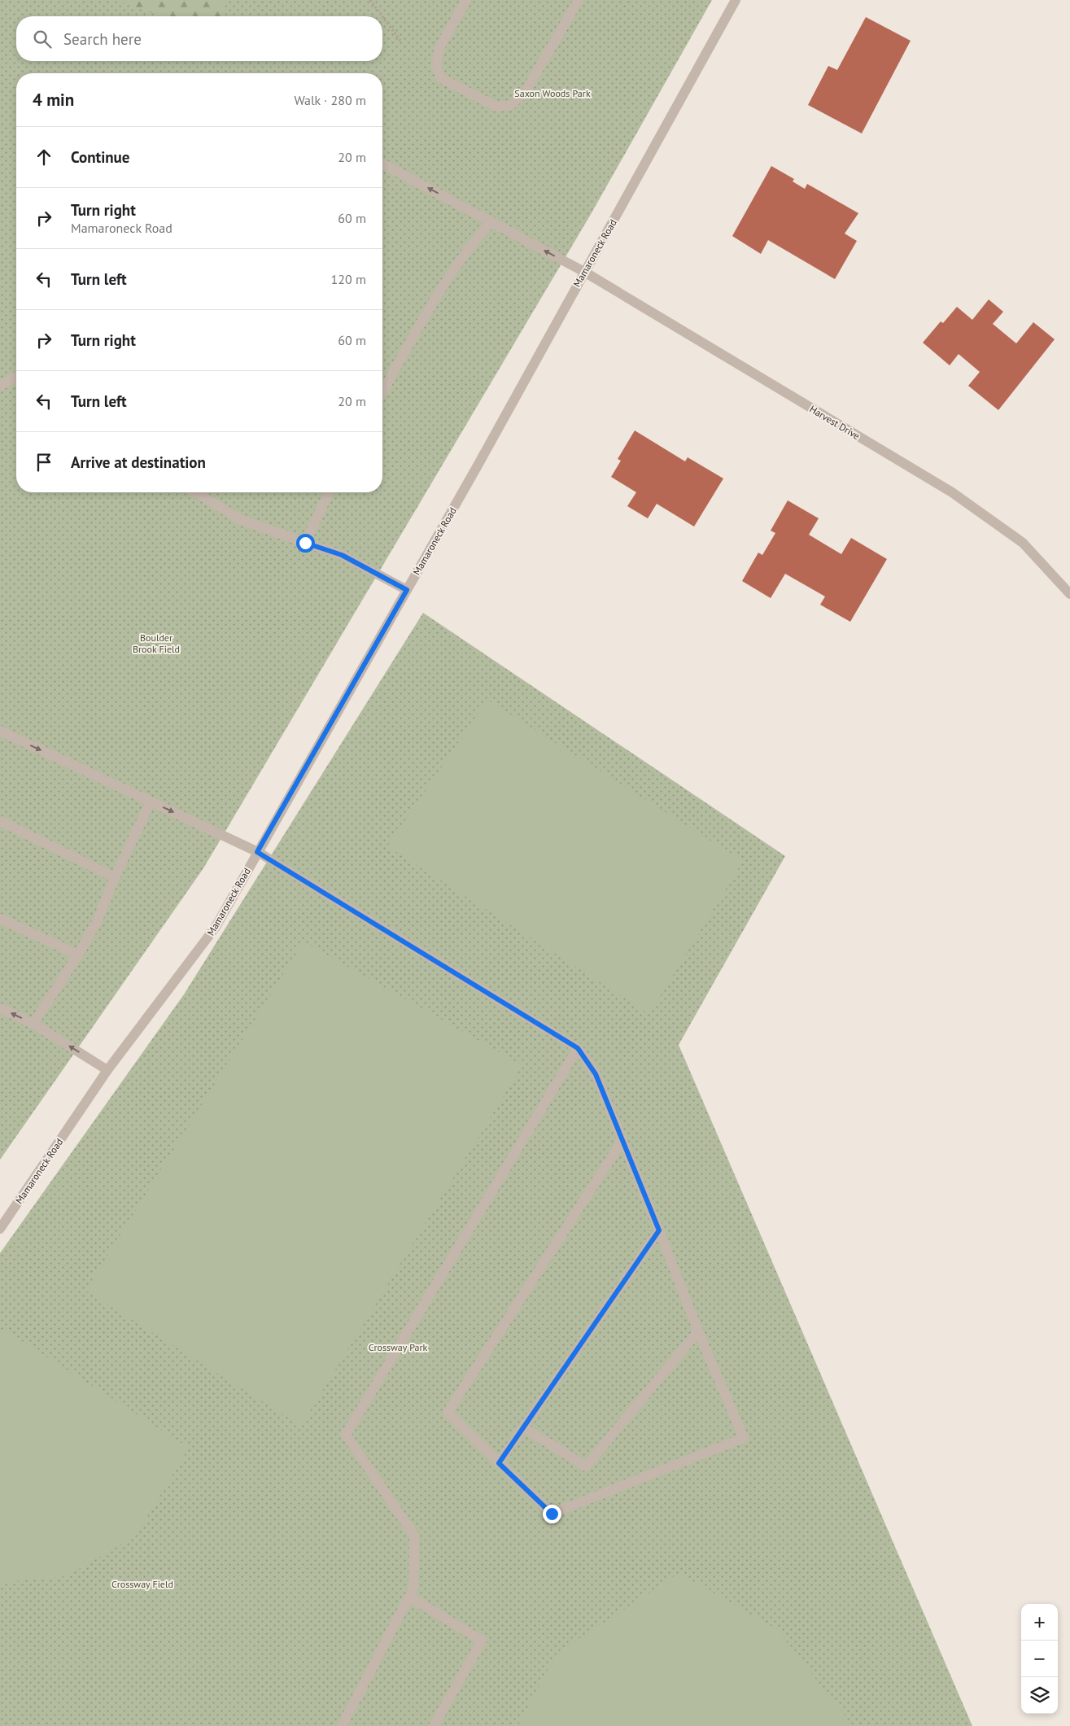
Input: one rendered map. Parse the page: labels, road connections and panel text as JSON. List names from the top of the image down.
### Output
{
  "streets": {
    "street": ["Mamaroneck Road", "Harvest Drive"]
  },
  "crossings": [
    ["Mamaroneck Road", "Harvest Drive"]
  ],
  "parks": [
    "Saxon Woods Park",
    "Boulder Brook Field",
    "Crossway Park",
    "Crossway Field"
  ],
  "page": {
    "search": "Search here",
    "heading": ["4 min", "Walk · 280 m"],
    "list": [
      ["Continue", "20 m"],
      ["Turn right", "Mamaroneck Road", "60 m"],
      ["Turn left", "120 m"],
      ["Turn right", "60 m"],
      ["Turn left", "20 m"],
      "Arrive at destination"
    ],
    "map_buttons": ["+", "−"]
  }
}
